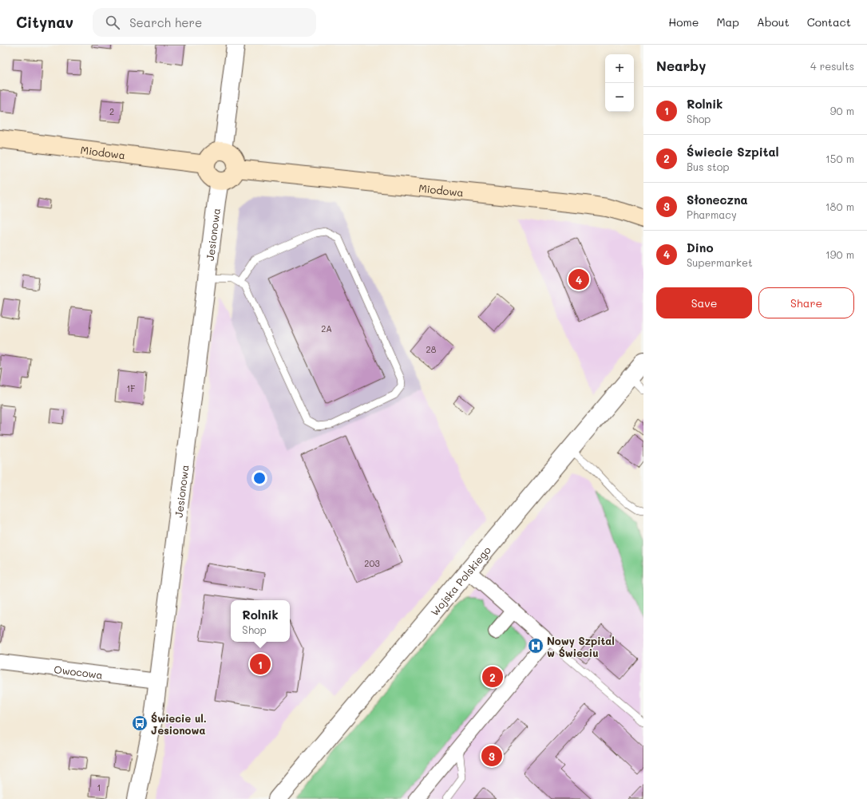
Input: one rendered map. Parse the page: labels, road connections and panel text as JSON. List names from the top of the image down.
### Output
{
  "streets": {
    "main road": ["Miodowa"],
    "street": ["Jesionowa", "Wojska Polskiego", "Owocowa"]
  },
  "crossings": [
    ["Miodowa", "Jesionowa"],
    ["Jesionowa", "Owocowa"]
  ],
  "places": {
    "hospital": ["Nowy Szpital w Świeciu"],
    "bus stop": ["Świecie ul. Jesionowa"]
  },
  "house_numbers": [
    "2",
    "2A",
    "28",
    "1F",
    "203",
    "1"
  ],
  "page": {
    "header": "Citynav",
    "search": "Search here",
    "nav": [
      "Home",
      "Map",
      "About",
      "Contact"
    ],
    "heading": ["Nearby", "4 results"],
    "map_buttons": ["+", "−"],
    "list": [
      {
        "mark": "1",
        "name": "Rolnik",
        "note": "Shop",
        "value": "90 m"
      },
      {
        "mark": "2",
        "name": "Świecie Szpital",
        "note": "Bus stop",
        "value": "150 m"
      },
      {
        "mark": "3",
        "name": "Słoneczna",
        "note": "Pharmacy",
        "value": "180 m"
      },
      {
        "mark": "4",
        "name": "Dino",
        "note": "Supermarket",
        "value": "190 m"
      }
    ],
    "pins": [
      "4",
      "1",
      "2",
      "3"
    ],
    "buttons": ["Save", "Share"],
    "popup": ["Rolnik", "Shop"]
  }
}
